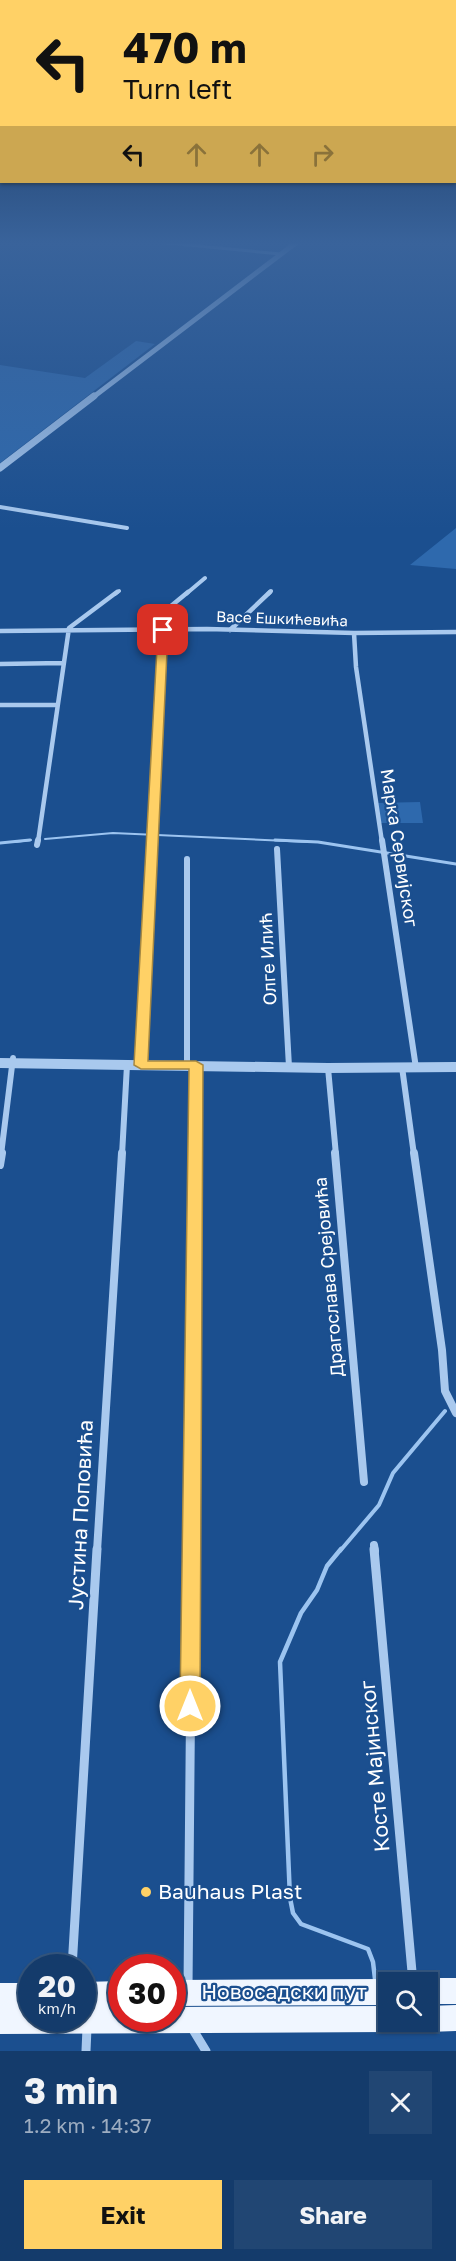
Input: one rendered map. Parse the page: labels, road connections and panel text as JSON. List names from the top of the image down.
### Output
{
  "streets": {
    "main road": ["Новосадски пут"],
    "street": [
      "Васе Ешкићевића",
      "Марка Сервијског",
      "Олге Илић",
      "Драгослава Срејовића",
      "Јустина Поповића",
      "Косте Мајинског"
    ]
  },
  "crossings": [
    ["Васе Ешкићевића", "Марка Сервијског"]
  ],
  "places": ["Bauhaus Plast"],
  "page": {
    "turn": ["470 m", "Turn left"],
    "speed": "20 km/h",
    "limit": "30",
    "heading": ["3 min", "1.2 km · 14:37"],
    "buttons": ["Exit", "Share"]
  }
}
